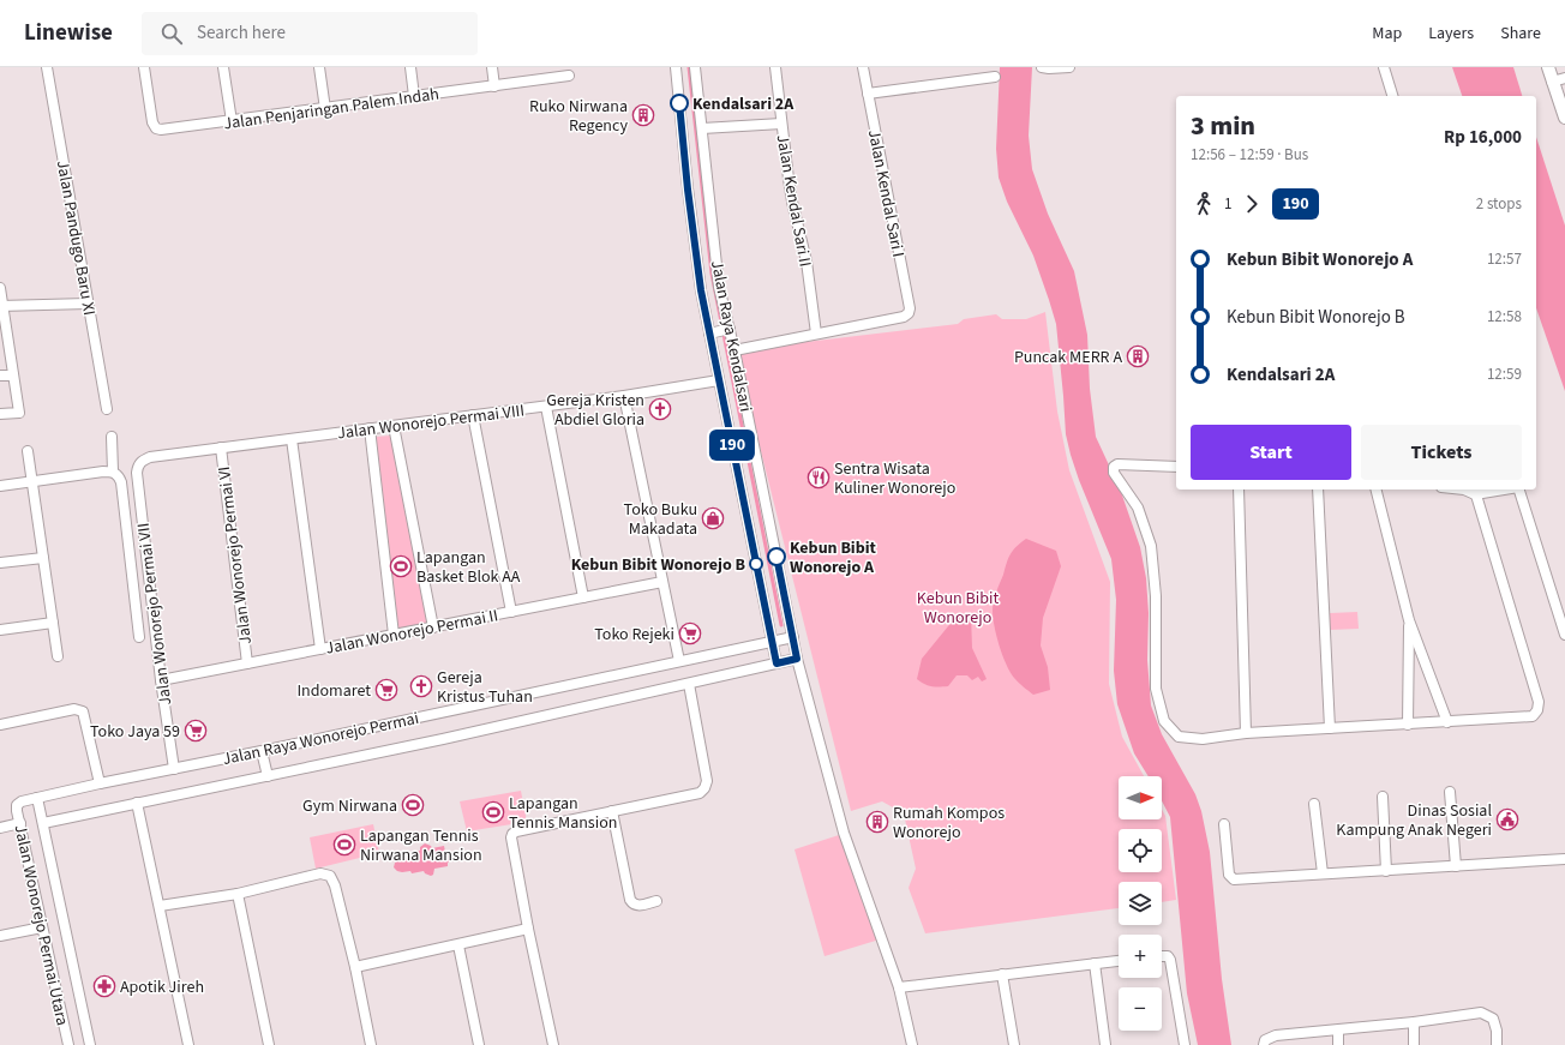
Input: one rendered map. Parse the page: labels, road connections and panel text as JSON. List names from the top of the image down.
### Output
{
  "streets": {
    "street": [
      "Jalan Penjaringan Palem Indah",
      "Jalan Kendal Sari I",
      "Jalan Kendal Sari II",
      "Jalan Pandugo Baru XI",
      "Jalan Raya Kendalsari",
      "Jalan Wonorejo Permai VIII",
      "Jalan Wonorejo Permai VI",
      "Jalan Wonorejo Permai VII",
      "Jalan Wonorejo Permai II",
      "Jalan Raya Wonorejo Permai",
      "Jalan Wonorejo Permai Utara"
    ]
  },
  "crossings": [
    ["Jalan Kendal Sari I", "Jalan Kendal Sari II"],
    ["Jalan Raya Kendalsari", "Jalan Wonorejo Permai VIII"],
    ["Jalan Raya Kendalsari", "Jalan Raya Wonorejo Permai"],
    ["Jalan Wonorejo Permai VIII", "Jalan Wonorejo Permai VI"],
    ["Jalan Wonorejo Permai VIII", "Jalan Wonorejo Permai VII"],
    ["Jalan Wonorejo Permai VI", "Jalan Wonorejo Permai II"],
    ["Jalan Wonorejo Permai VII", "Jalan Wonorejo Permai II"],
    ["Jalan Wonorejo Permai VII", "Jalan Raya Wonorejo Permai"],
    ["Jalan Raya Wonorejo Permai", "Jalan Wonorejo Permai Utara"]
  ],
  "parks": ["Kebun Bibit Wonorejo"],
  "places": {
    "other": ["Kendalsari 2A", "Kebun Bibit Wonorejo A", "Kebun Bibit Wonorejo B"],
    "building": ["Ruko Nirwana Regency", "Puncak MERR A", "Rumah Kompos Wonorejo"],
    "church": ["Gereja Kristen Abdiel Gloria", "Gereja Kristus Tuhan"],
    "restaurant": ["Sentra Wisata Kuliner Wonorejo"],
    "shop": ["Toko Buku Makadata"],
    "sports": [
      "Lapangan Basket Blok AA",
      "Gym Nirwana",
      "Lapangan Tennis Mansion",
      "Lapangan Tennis Nirwana Mansion"
    ],
    "supermarket": ["Toko Rejeki", "Indomaret", "Toko Jaya 59"],
    "public building": ["Dinas Sosial Kampung Anak Negeri"],
    "pharmacy": ["Apotik Jireh"]
  },
  "lines": ["bus line 190"],
  "north": "right",
  "page": {
    "header": "Linewise",
    "search": "Search here",
    "nav": ["Map", "Layers", "Share"],
    "on_map": "190",
    "heading": ["3 min", "12:56 – 12:59 · Bus", "Rp 16,000"],
    "legs": ["1", "190", "2 stops"],
    "list": [
      {
        "name": "Kebun Bibit Wonorejo A",
        "value": "12:57"
      },
      {
        "name": "Kebun Bibit Wonorejo B",
        "value": "12:58"
      },
      {
        "name": "Kendalsari 2A",
        "value": "12:59"
      }
    ],
    "buttons": ["Start", "Tickets"],
    "map_buttons": ["+", "−"]
  }
}
